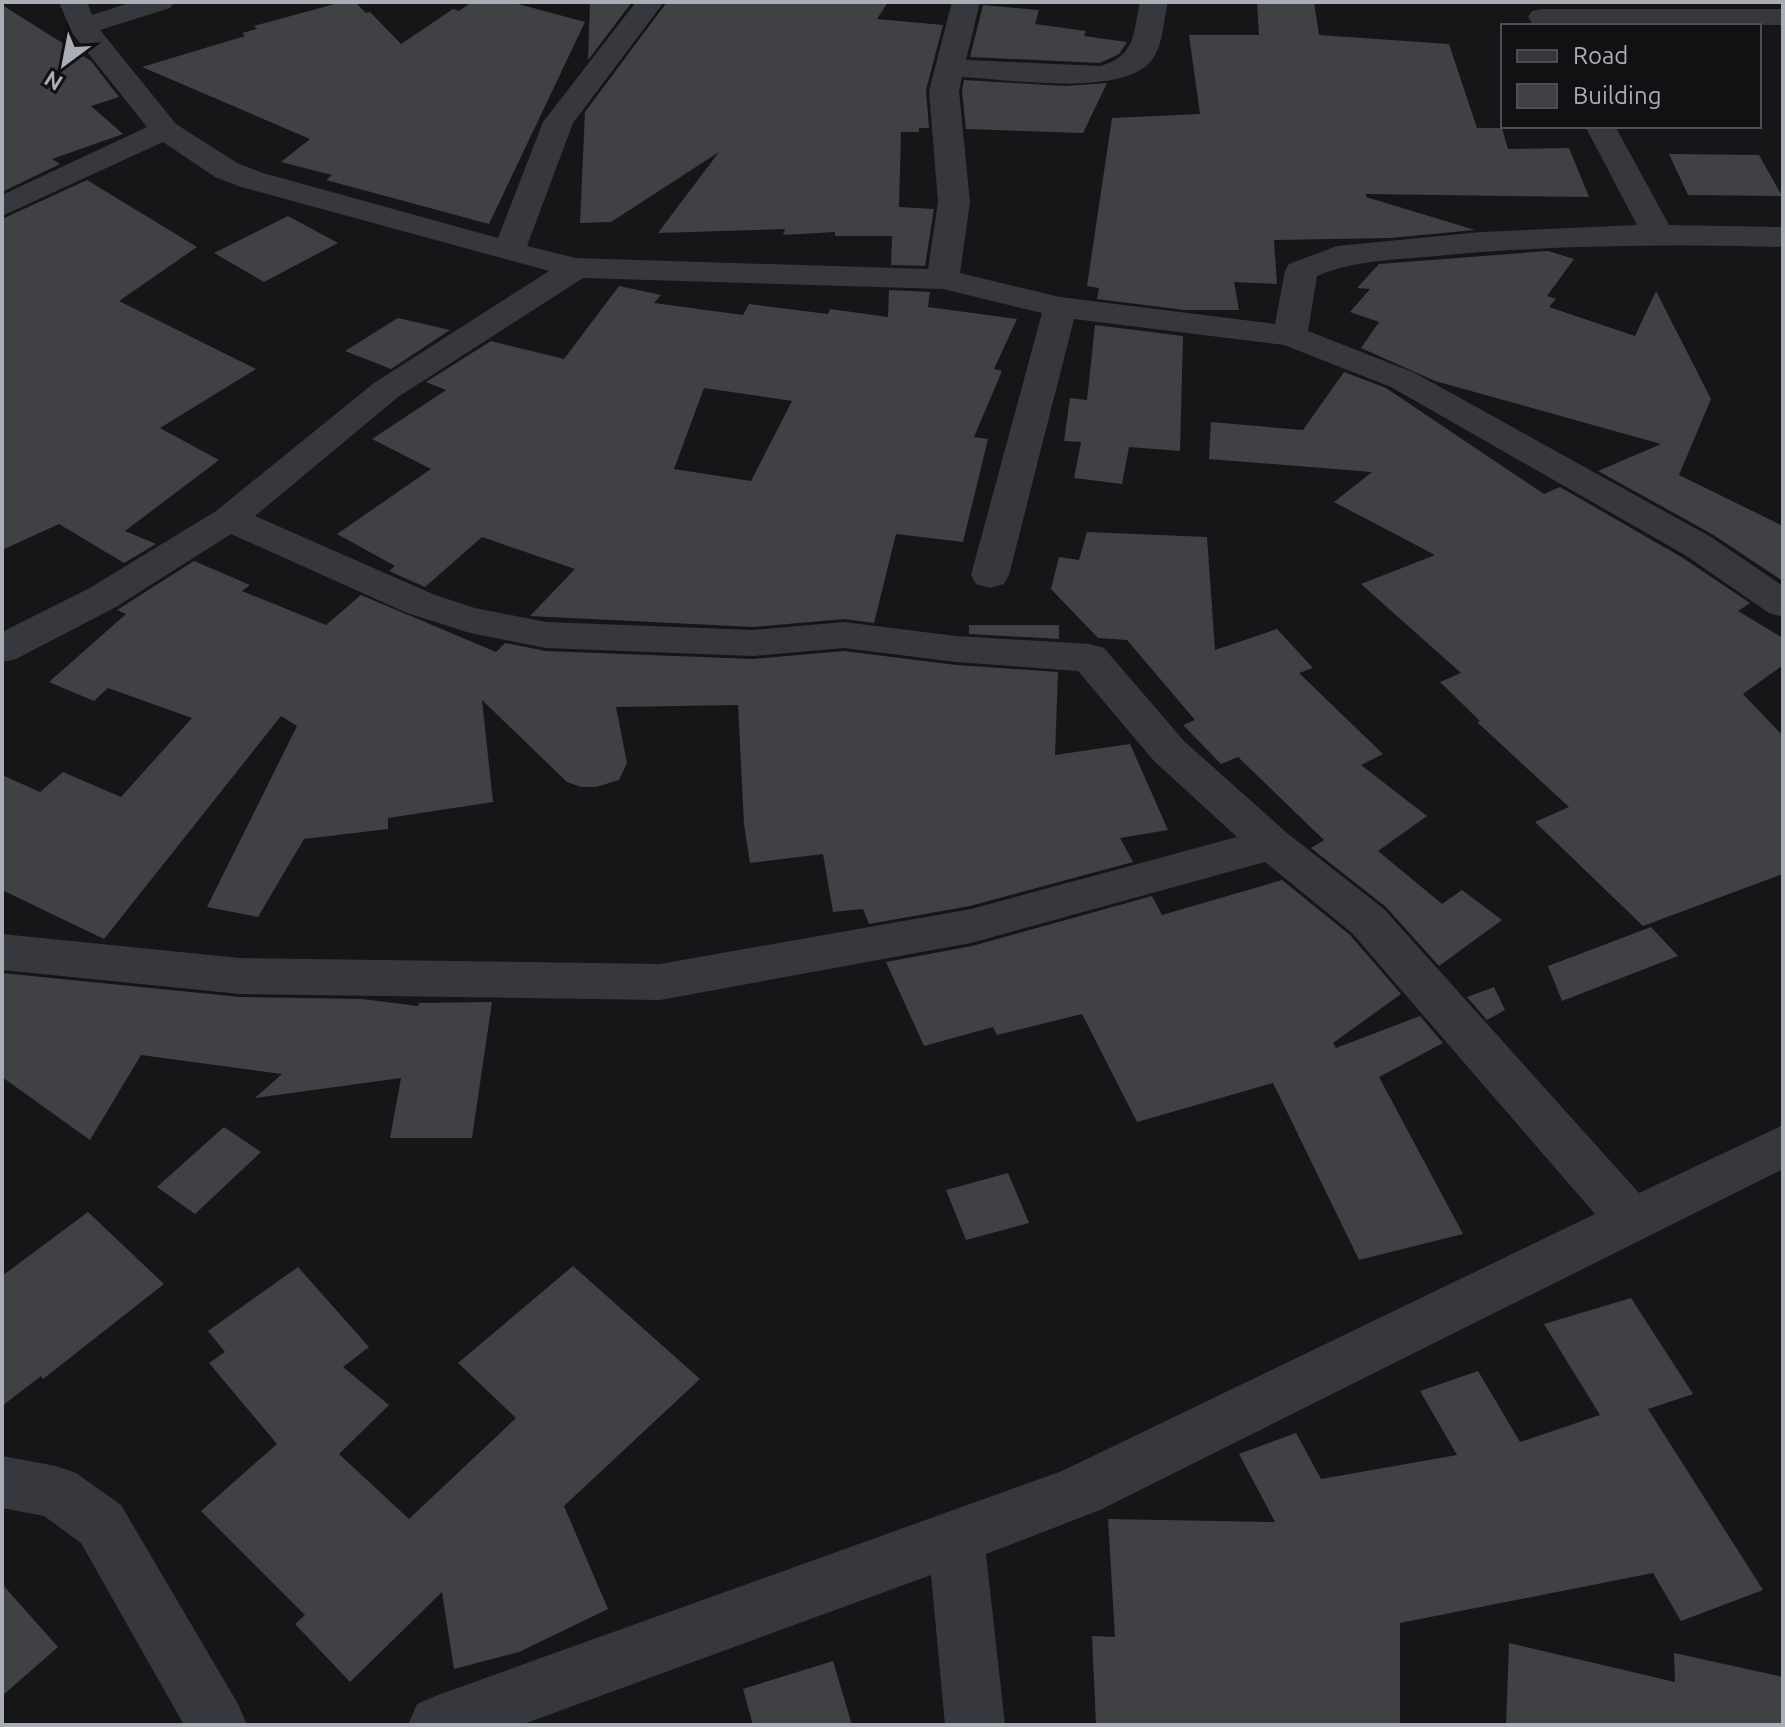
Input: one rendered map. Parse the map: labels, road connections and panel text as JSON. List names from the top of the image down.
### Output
{
  "legend": ["Road", "Building"],
  "north": "bottom left"
}
